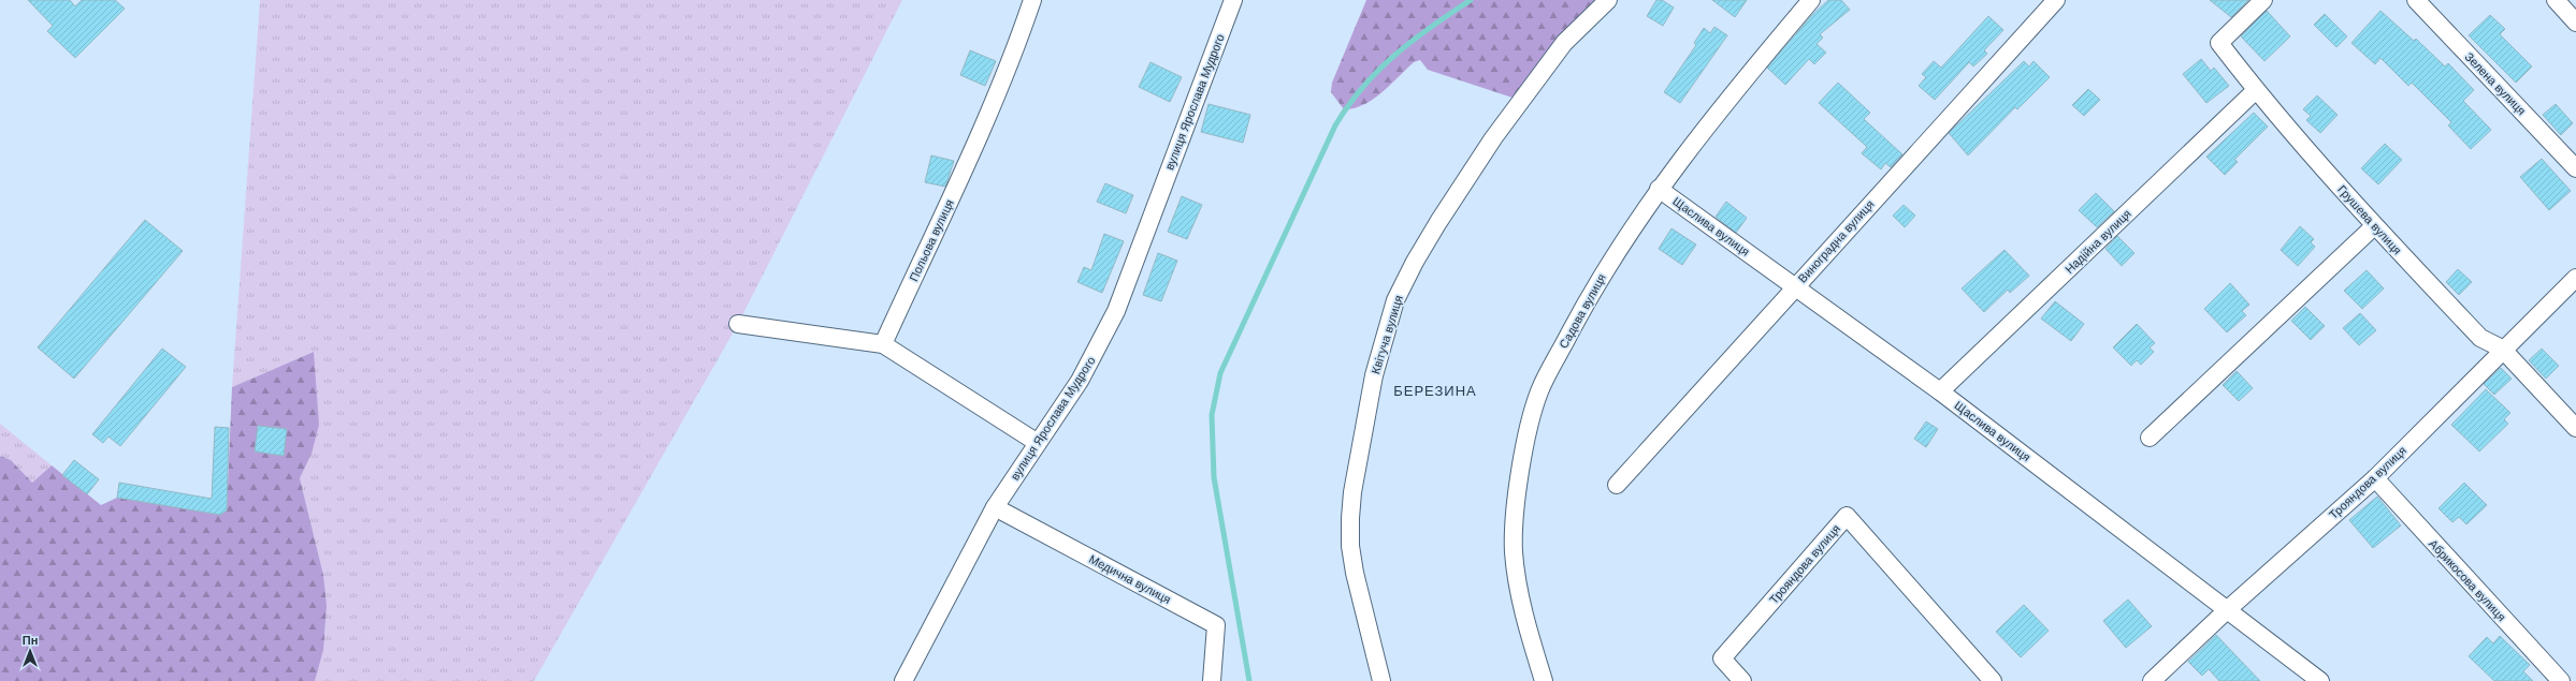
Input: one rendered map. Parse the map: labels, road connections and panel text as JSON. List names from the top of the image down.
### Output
{
  "streets": {
    "street": [
      "Зелена вулиця",
      "вулиця Ярослава Мудрого",
      "Грушева вулиця",
      "Щаслива вулиця",
      "Польова вулиця",
      "Виноградна вулиця",
      "Надійна вулиця",
      "Садова вулиця",
      "Квітуча вулиця",
      "Трояндова вулиця",
      "Медична вулиця",
      "Абрикосова вулиця"
    ]
  },
  "crossings": [
    ["вулиця Ярослава Мудрого", "Медична вулиця"],
    ["Грушева вулиця", "Надійна вулиця"],
    ["Грушева вулиця", "Трояндова вулиця"],
    ["Щаслива вулиця", "Виноградна вулиця"],
    ["Щаслива вулиця", "Надійна вулиця"],
    ["Щаслива вулиця", "Садова вулиця"],
    ["Щаслива вулиця", "Трояндова вулиця"],
    ["Трояндова вулиця", "Абрикосова вулиця"]
  ],
  "districts": ["БЕРЕЗИНА"],
  "north": "top"
}
